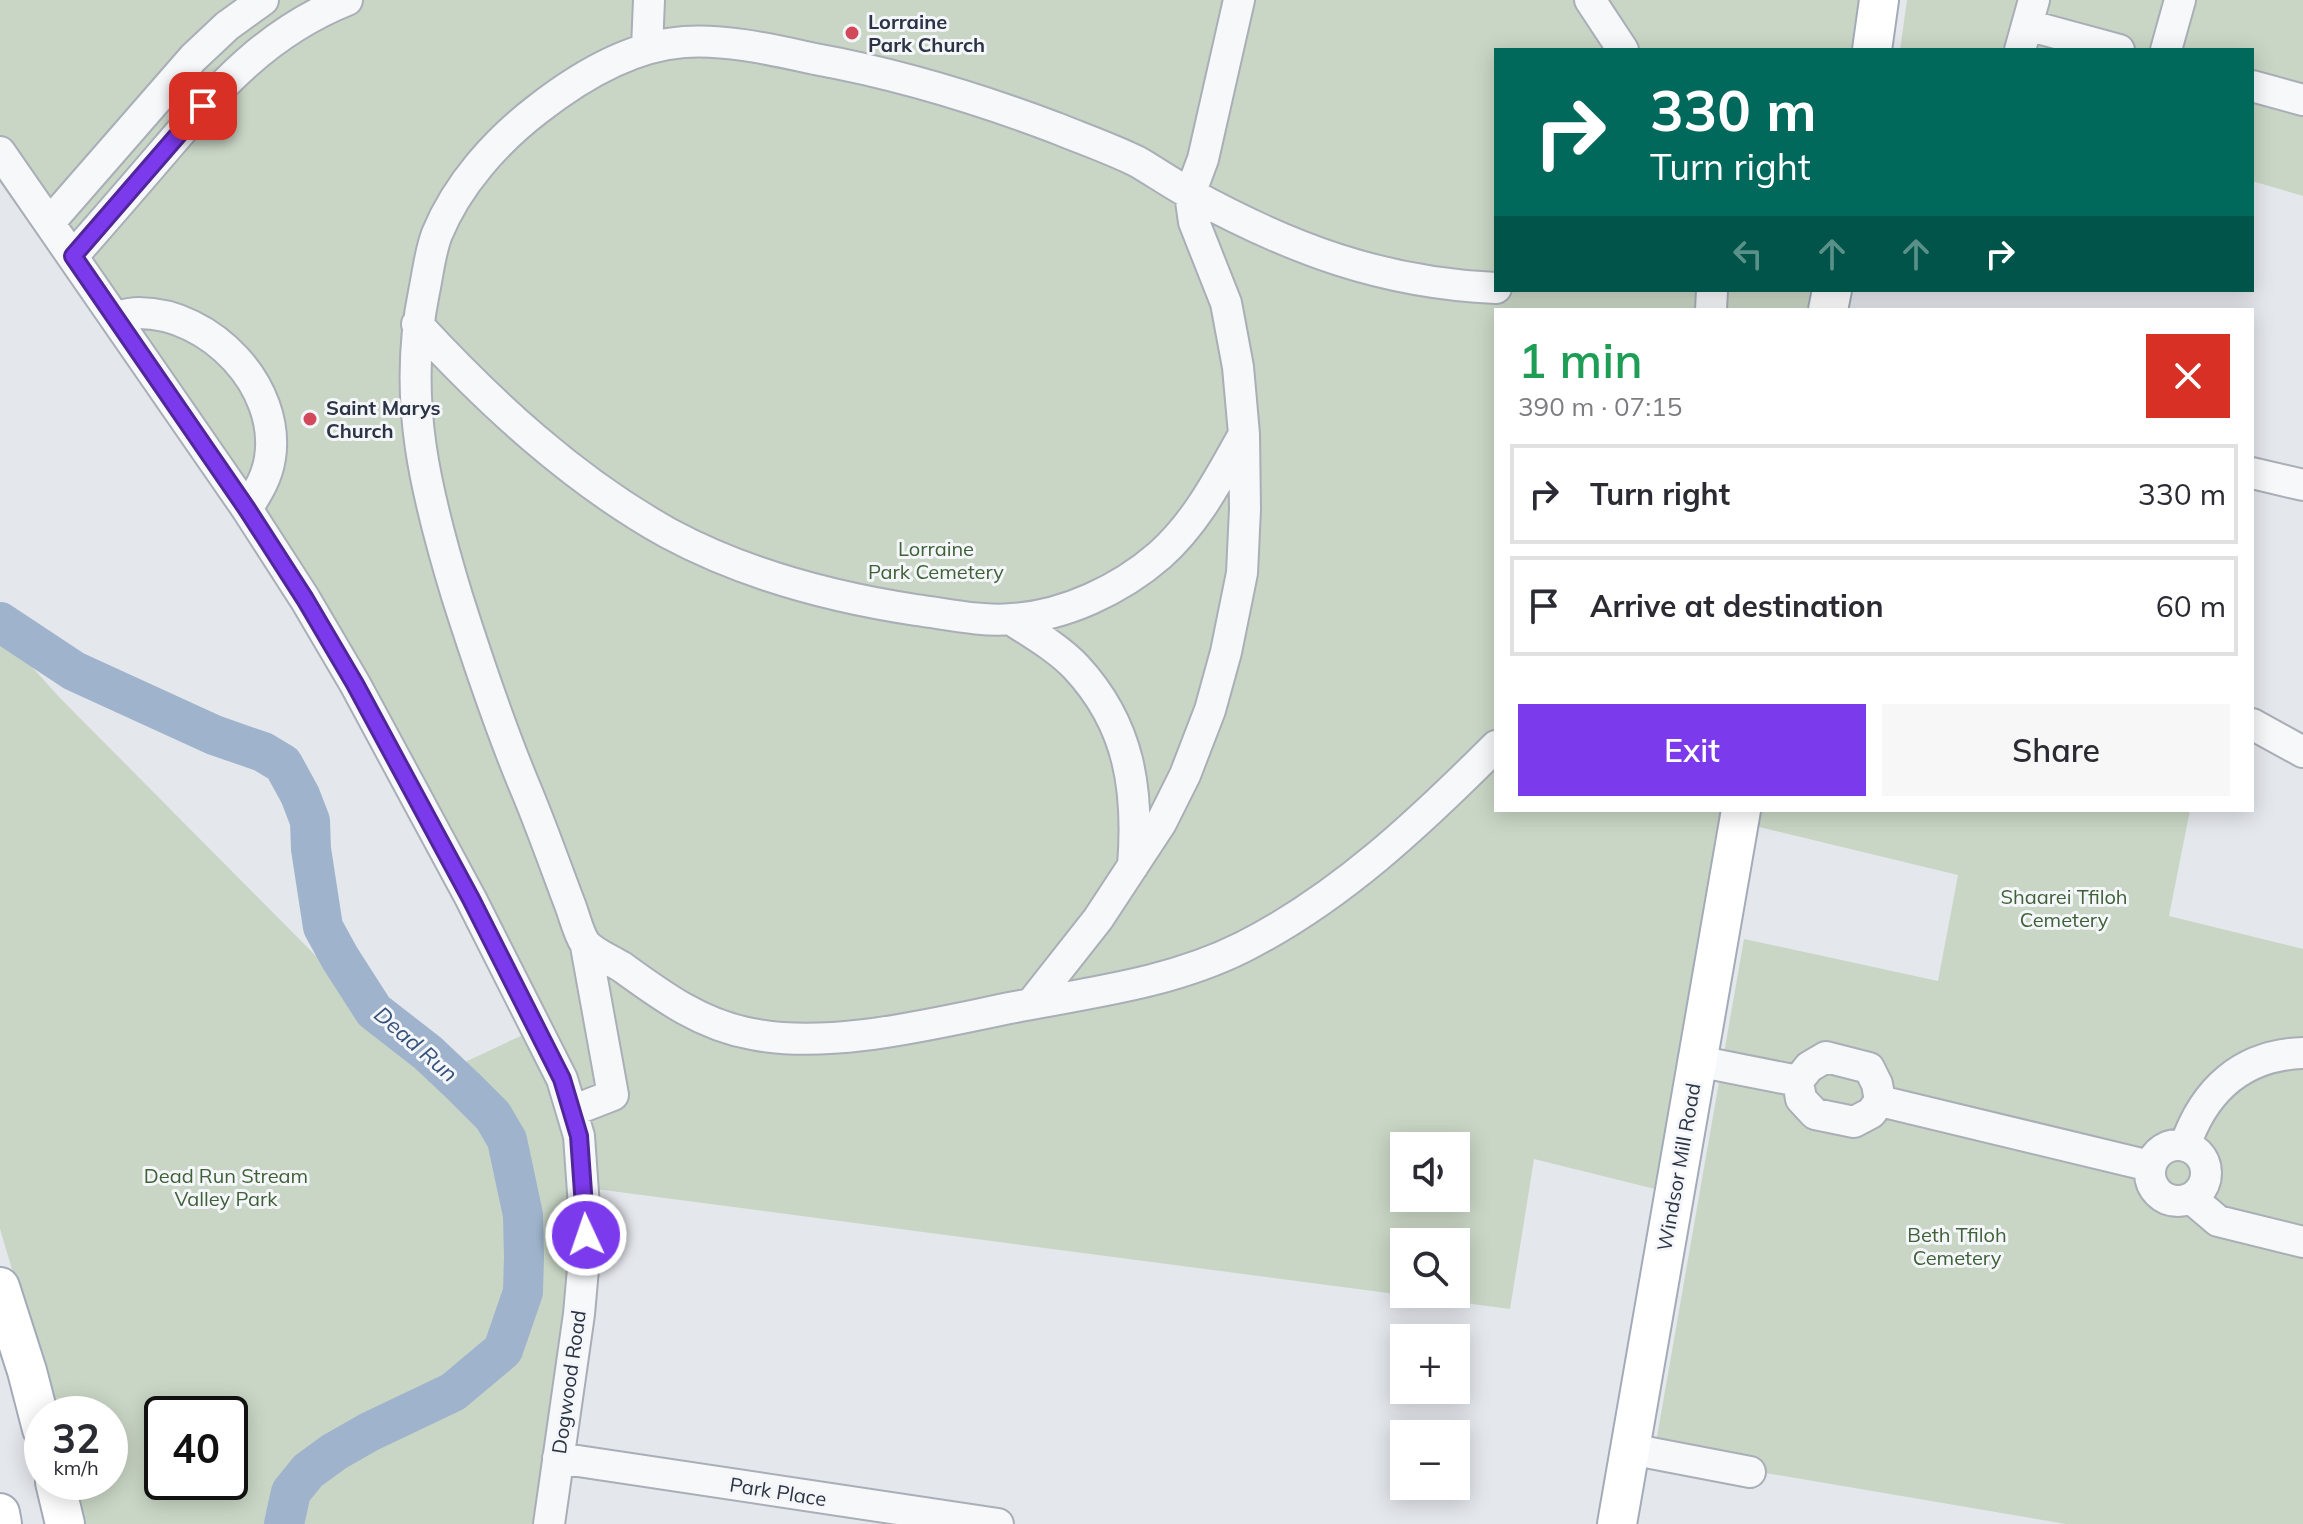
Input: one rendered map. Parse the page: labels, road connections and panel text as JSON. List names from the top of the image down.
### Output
{
  "streets": {
    "main road": ["Windsor Mill Road"],
    "street": ["Dogwood Road", "Park Place"]
  },
  "crossings": [
    ["Dogwood Road", "Park Place"]
  ],
  "water": ["Dead Run"],
  "parks": [
    "Lorraine Park Cemetery",
    "Shaarei Tfiloh Cemetery",
    "Dead Run Stream Valley Park",
    "Beth Tfiloh Cemetery"
  ],
  "places": ["Lorraine Park Church", "Saint Marys Church"],
  "page": {
    "turn": ["330 m", "Turn right"],
    "heading": ["1 min", "390 m · 07:15"],
    "list": [
      {
        "name": "Turn right",
        "value": "330 m"
      },
      {
        "name": "Arrive at destination",
        "value": "60 m"
      }
    ],
    "buttons": ["Exit", "Share"],
    "map_buttons": ["+", "−"],
    "speed": "32 km/h",
    "limit": "40"
  }
}
